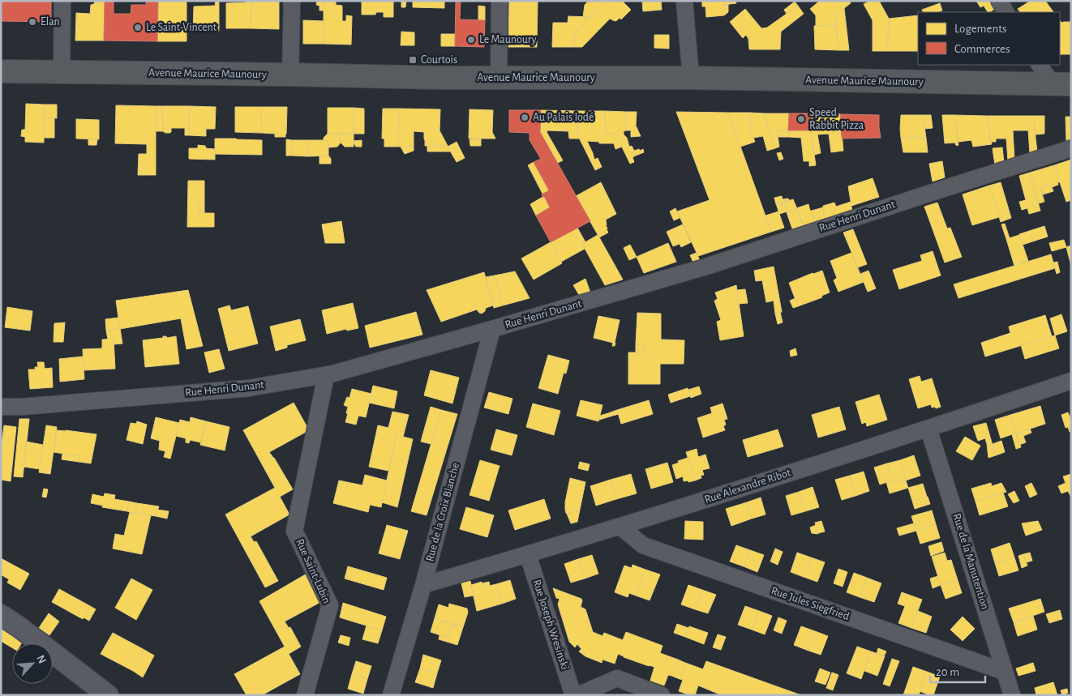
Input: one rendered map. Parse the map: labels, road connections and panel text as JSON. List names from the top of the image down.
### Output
{
  "streets": {
    "main road": ["Avenue Maurice Maunoury"],
    "street": [
      "Rue Henri Dunant",
      "Rue Alexandre Ribot",
      "Rue de la Croix Blanche",
      "Rue de la Manutention",
      "Rue Saint-Lubin",
      "Rue Jules Siegfried",
      "Rue Joseph Wresinski"
    ]
  },
  "crossings": [
    ["Rue Henri Dunant", "Rue de la Croix Blanche"],
    ["Rue Henri Dunant", "Rue Saint-Lubin"],
    ["Rue Alexandre Ribot", "Rue de la Croix Blanche"],
    ["Rue Alexandre Ribot", "Rue de la Manutention"],
    ["Rue Alexandre Ribot", "Rue Jules Siegfried"],
    ["Rue Alexandre Ribot", "Rue Joseph Wresinski"],
    ["Rue de la Manutention", "Rue Jules Siegfried"]
  ],
  "places": {
    "other": [
      "Elan",
      "Le Saint-Vincent",
      "Le Maunoury",
      "Au Palais Iodé",
      "Speed Rabbit Pizza"
    ],
    "transit": ["Courtois"]
  },
  "legend": ["Logements", "Commerces"],
  "scale_bar": "20 m",
  "north": "top right"
}
